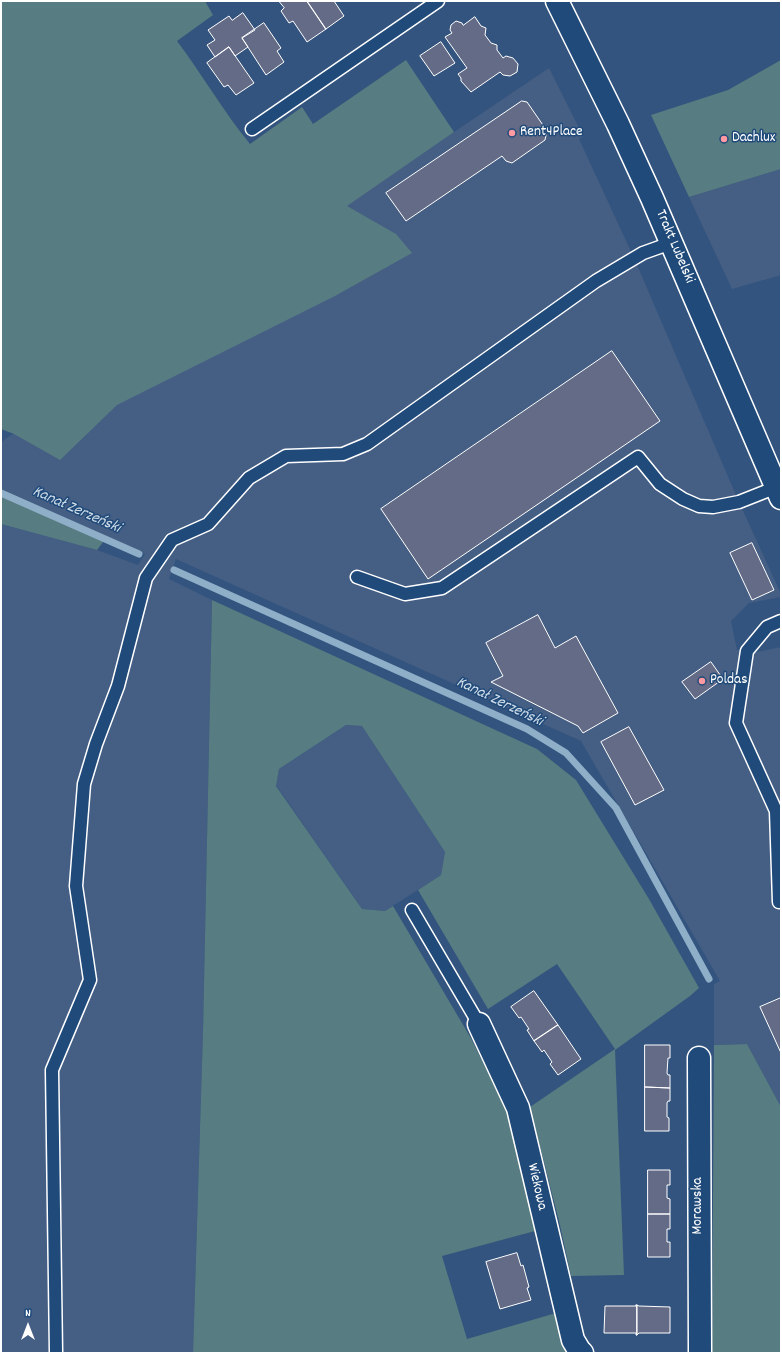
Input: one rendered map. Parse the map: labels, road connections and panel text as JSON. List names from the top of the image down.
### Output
{
  "streets": {
    "street": ["Trakt Lubelski", "Wiekowa", "Morawska"]
  },
  "water": ["Kanał Zerzeński"],
  "places": ["Rent4Place", "Dachlux", "Poldas"],
  "north": "top"
}
